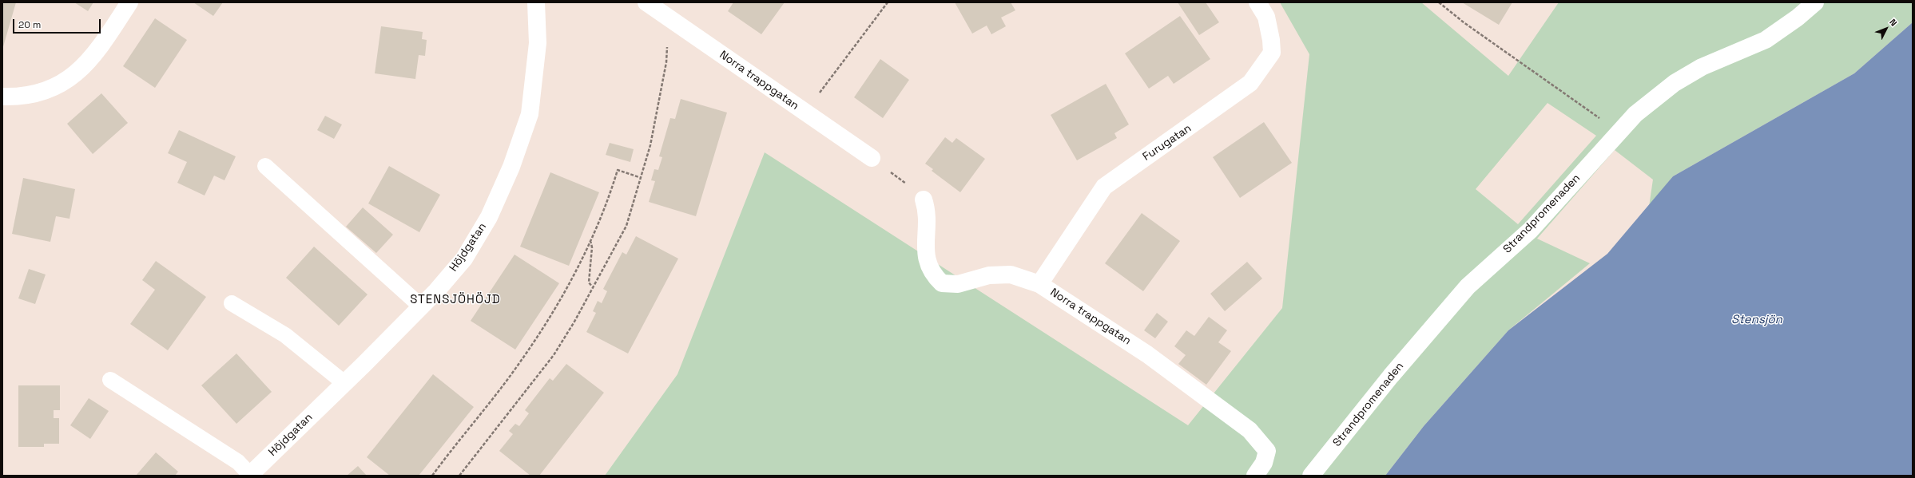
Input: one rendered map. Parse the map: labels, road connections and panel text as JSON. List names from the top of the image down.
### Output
{
  "streets": {
    "street": [
      "Norra trappgatan",
      "Furugatan",
      "Strandpromenaden",
      "Höjdgatan"
    ]
  },
  "crossings": [
    ["Norra trappgatan", "Furugatan"]
  ],
  "districts": ["STENSJÖHÖJD"],
  "water": ["Stensjön"],
  "scale_bar": "20 m",
  "north": "top right"
}
